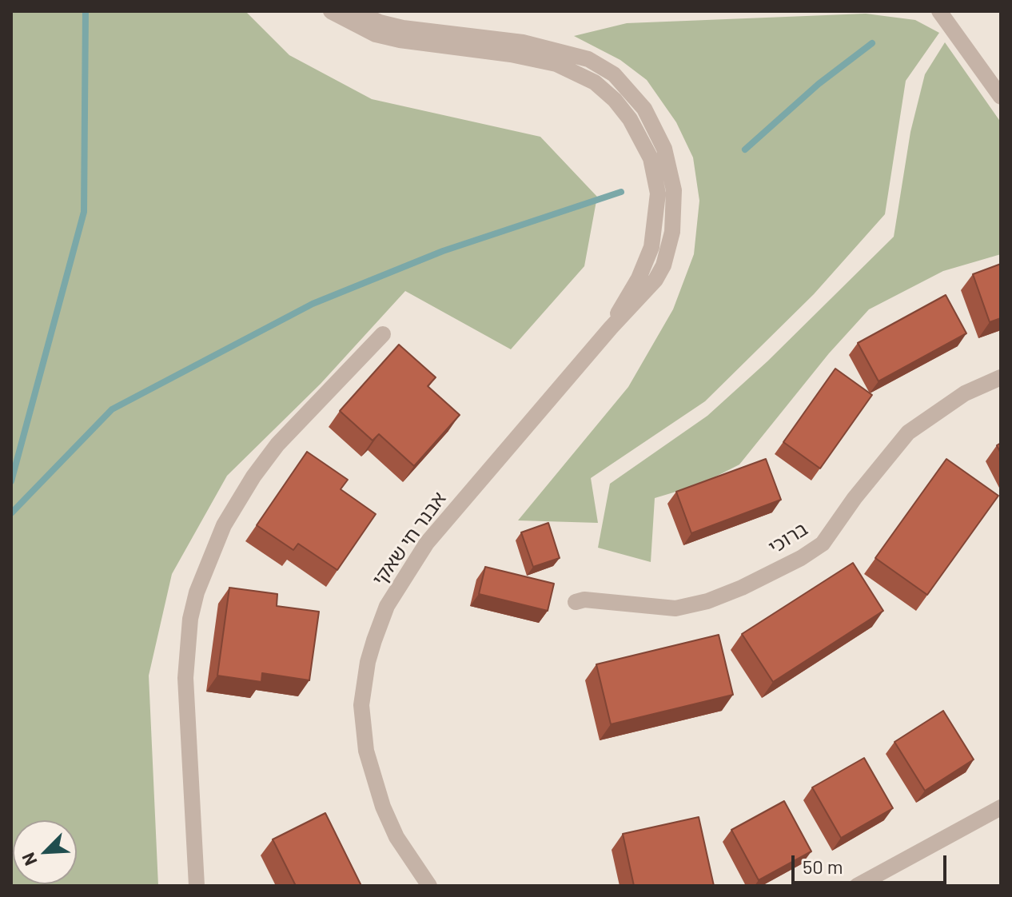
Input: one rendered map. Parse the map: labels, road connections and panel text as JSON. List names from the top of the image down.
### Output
{
  "streets": {
    "street": ["ברוכי", "אבנר חי שאקי"]
  },
  "scale_bar": "50 m",
  "north": "bottom left"
}
